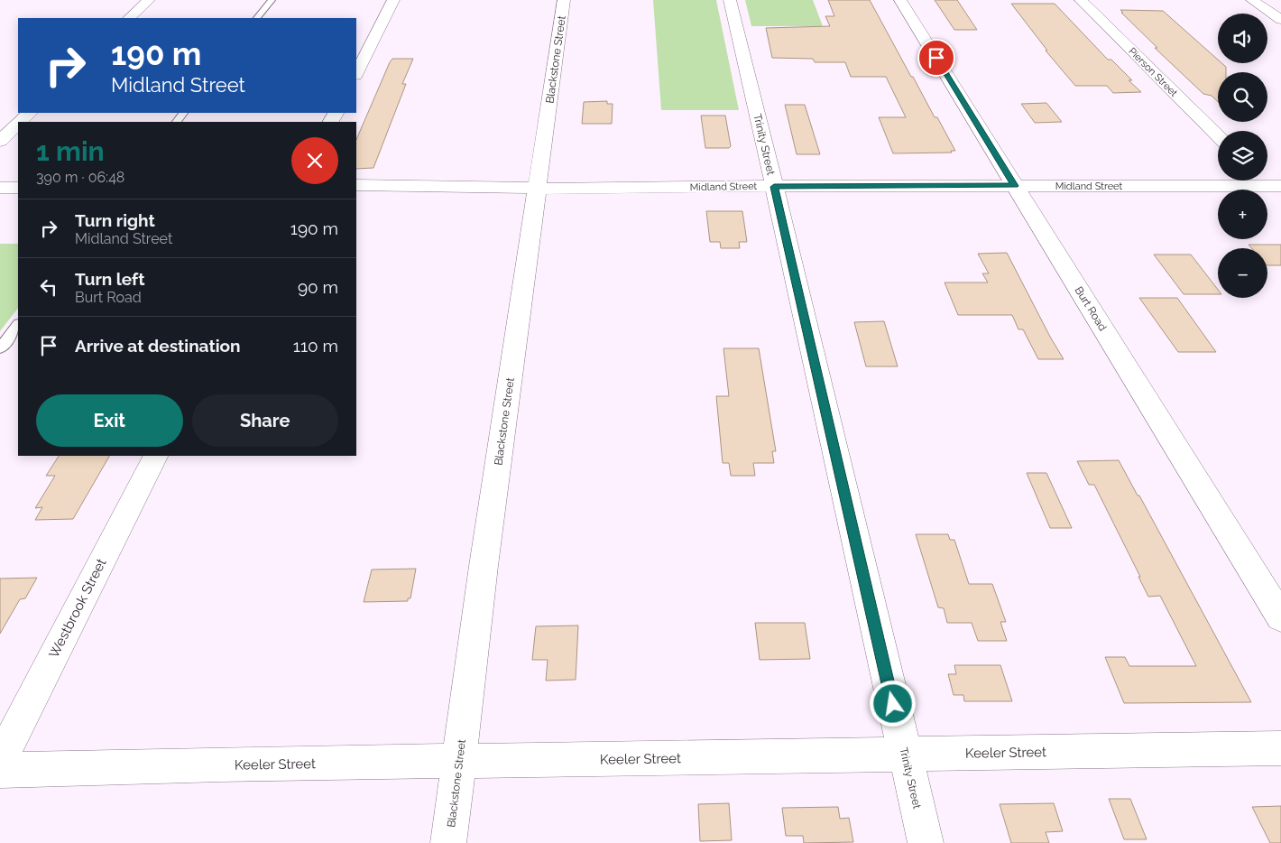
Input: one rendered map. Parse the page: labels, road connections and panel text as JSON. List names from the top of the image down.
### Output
{
  "streets": {
    "street": [
      "Blackstone Street",
      "Pierson Street",
      "Trinity Street",
      "Midland Street",
      "Burt Road",
      "Westbrook Street",
      "Keeler Street"
    ]
  },
  "crossings": [
    ["Blackstone Street", "Midland Street"],
    ["Blackstone Street", "Keeler Street"],
    ["Trinity Street", "Midland Street"],
    ["Trinity Street", "Keeler Street"],
    ["Midland Street", "Burt Road"]
  ],
  "page": {
    "map_buttons": ["+", "−"],
    "turn": ["190 m", "Midland Street"],
    "heading": ["1 min", "390 m · 06:48"],
    "list": [
      {
        "name": "Turn right",
        "note": "Midland Street",
        "value": "190 m"
      },
      {
        "name": "Turn left",
        "note": "Burt Road",
        "value": "90 m"
      },
      {
        "name": "Arrive at destination",
        "value": "110 m"
      }
    ],
    "buttons": ["Exit", "Share"]
  }
}
